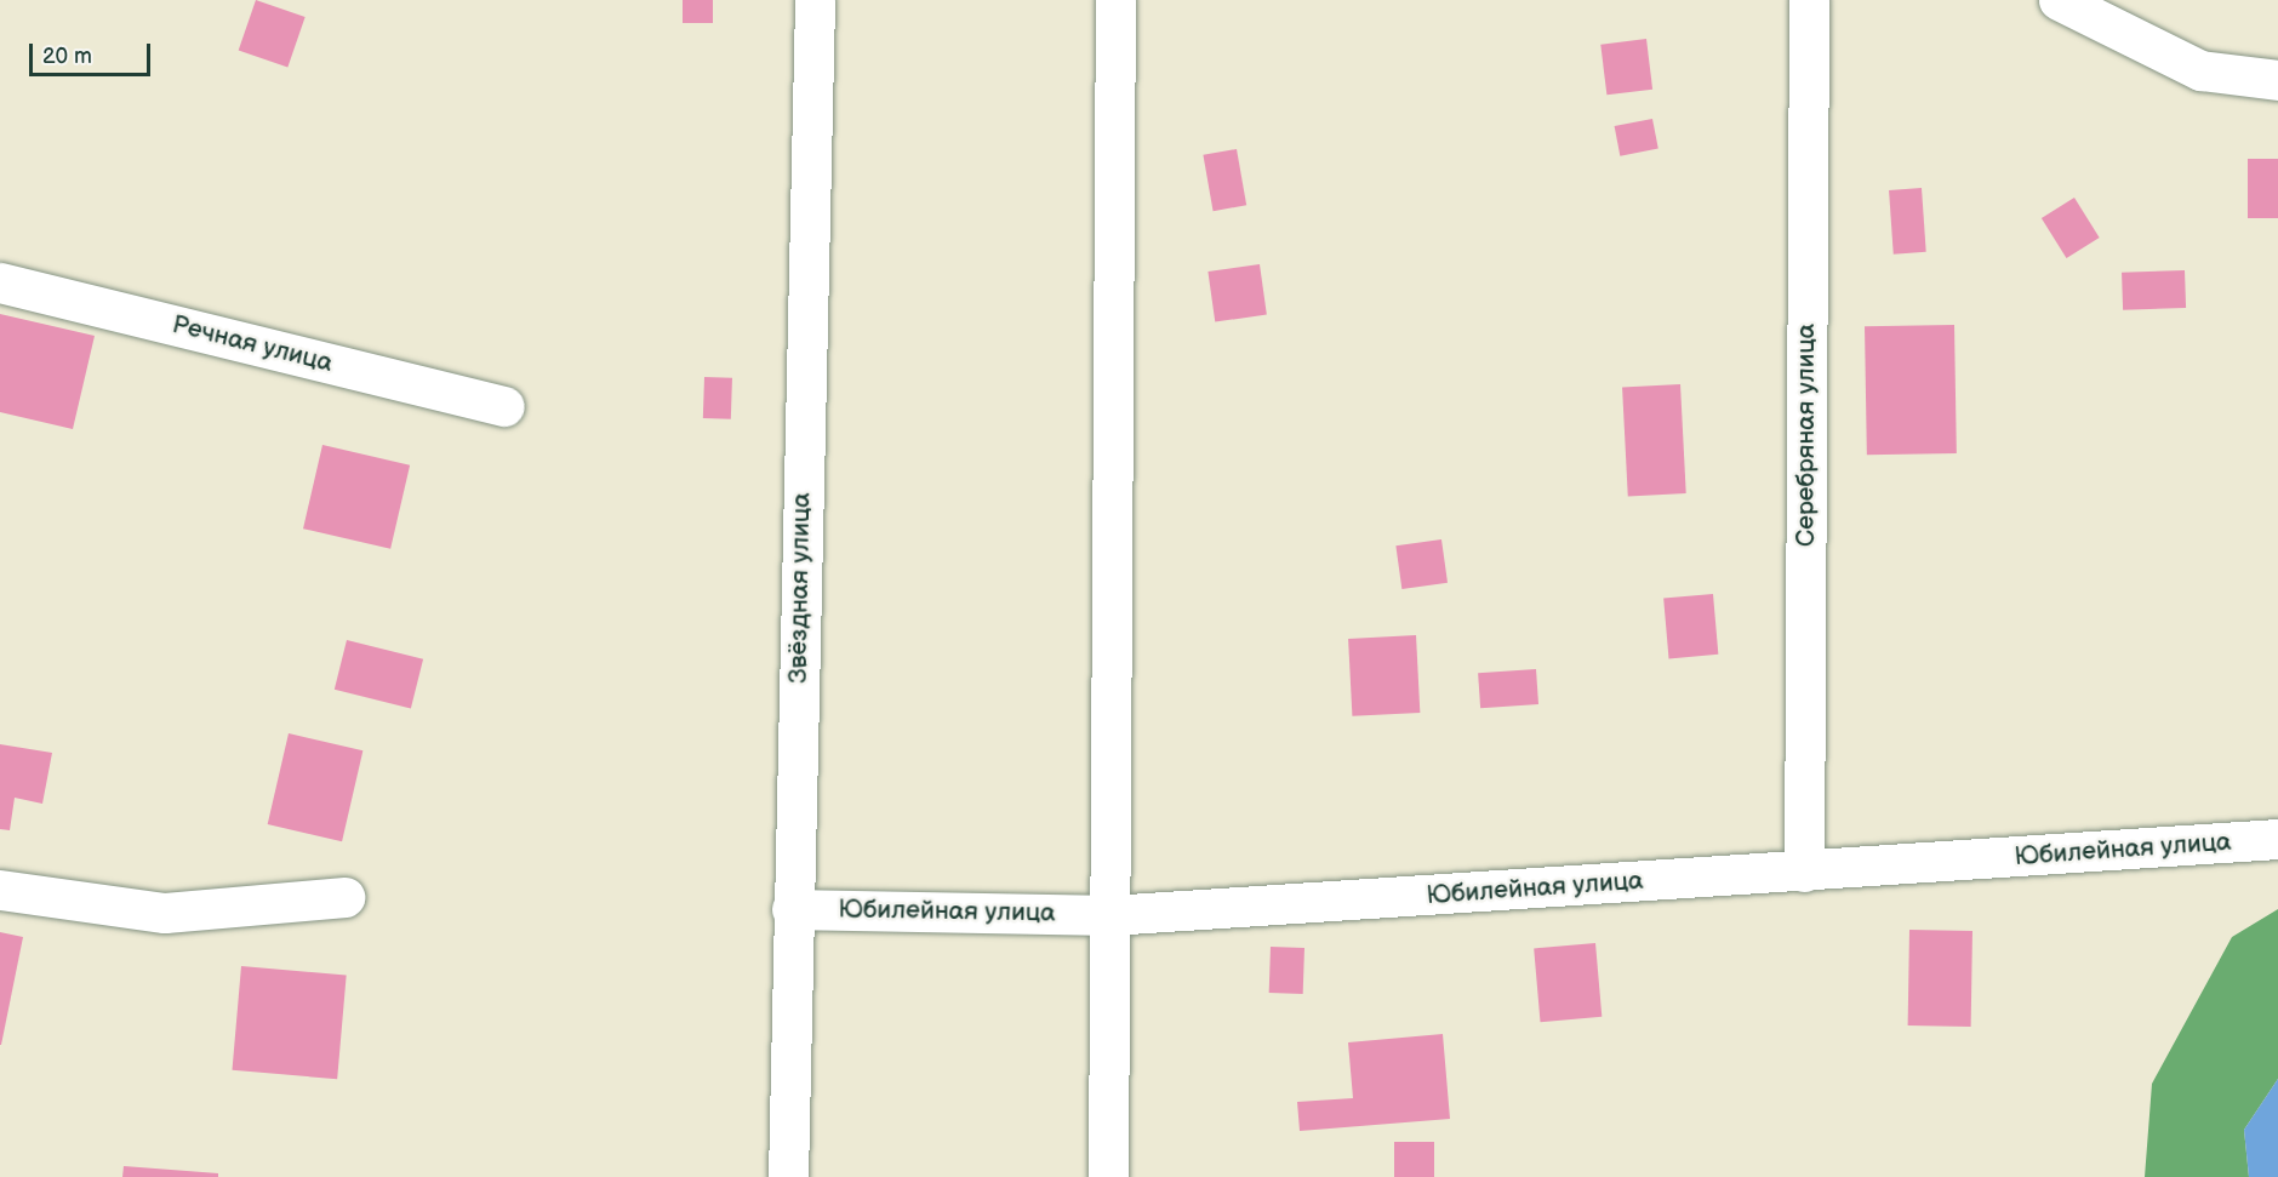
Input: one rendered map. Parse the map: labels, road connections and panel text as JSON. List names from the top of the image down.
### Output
{
  "streets": {
    "street": [
      "Речная улица",
      "Серебряная улица",
      "Звёздная улица",
      "Юбилейная улица"
    ]
  },
  "crossings": [
    ["Серебряная улица", "Юбилейная улица"],
    ["Звёздная улица", "Юбилейная улица"]
  ],
  "scale_bar": "20 m"
}
